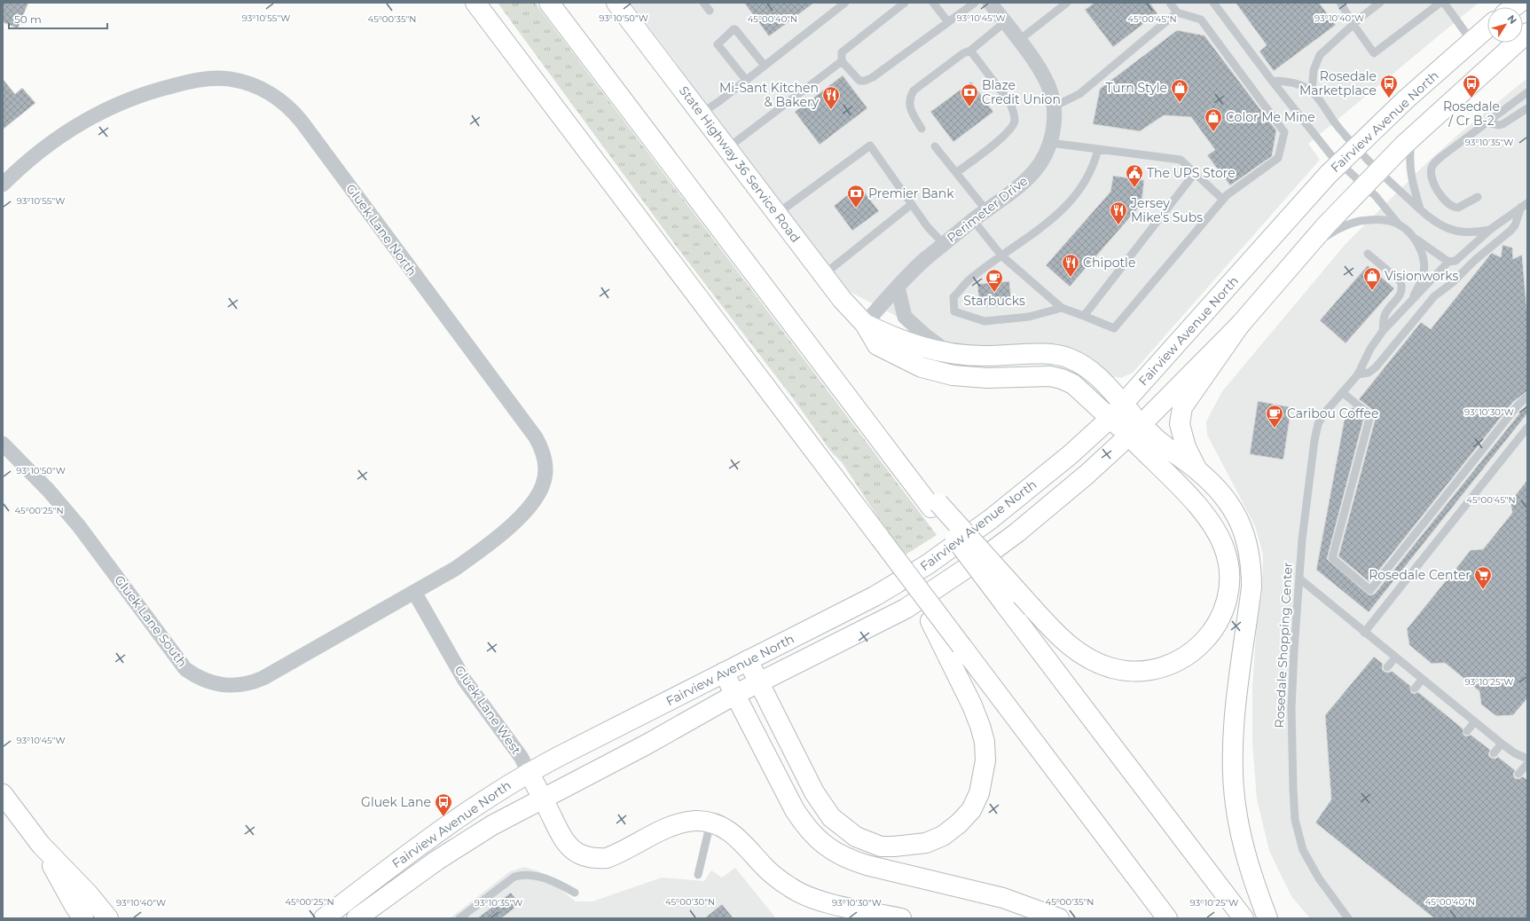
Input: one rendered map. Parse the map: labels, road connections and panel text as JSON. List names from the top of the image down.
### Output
{
  "streets": {
    "main road": ["Fairview Avenue North", "State Highway 36 Service Road"],
    "street": [
      "Perimeter Drive",
      "Gluek Lane North",
      "Gluek Lane South",
      "Gluek Lane West"
    ],
    "lane": ["Rosedale Shopping Center"]
  },
  "crossings": [
    ["Fairview Avenue North", "Gluek Lane West"],
    ["State Highway 36 Service Road", "Perimeter Drive"],
    ["Gluek Lane North", "Gluek Lane South"],
    ["Gluek Lane North", "Gluek Lane West"],
    ["Gluek Lane South", "Gluek Lane West"]
  ],
  "places": {
    "bus stop": ["Rosedale Marketplace", "Rosedale / Cr B-2", "Gluek Lane"],
    "shop": ["Turn Style", "Color Me Mine", "Visionworks"],
    "bank": ["Blaze Credit Union", "Premier Bank"],
    "restaurant": ["Mi-Sant Kitchen & Bakery", "Jersey Mike's Subs", "Chipotle"],
    "public building": ["The UPS Store"],
    "cafe": ["Starbucks", "Caribou Coffee"],
    "supermarket": ["Rosedale Center"]
  },
  "scale_bar": "50 m",
  "north": "top right",
  "coordinates": [
    "93°10'55\"W",
    "93°10'50\"W",
    "93°10'40\"W",
    "93°10'45\"W",
    "45°00'35\"N",
    "45°00'40\"N",
    "45°00'45\"N",
    "93°10'35\"W",
    "93°10'30\"W",
    "45°00'25\"N",
    "93°10'25\"W",
    "45°00'30\"N"
  ]
}
